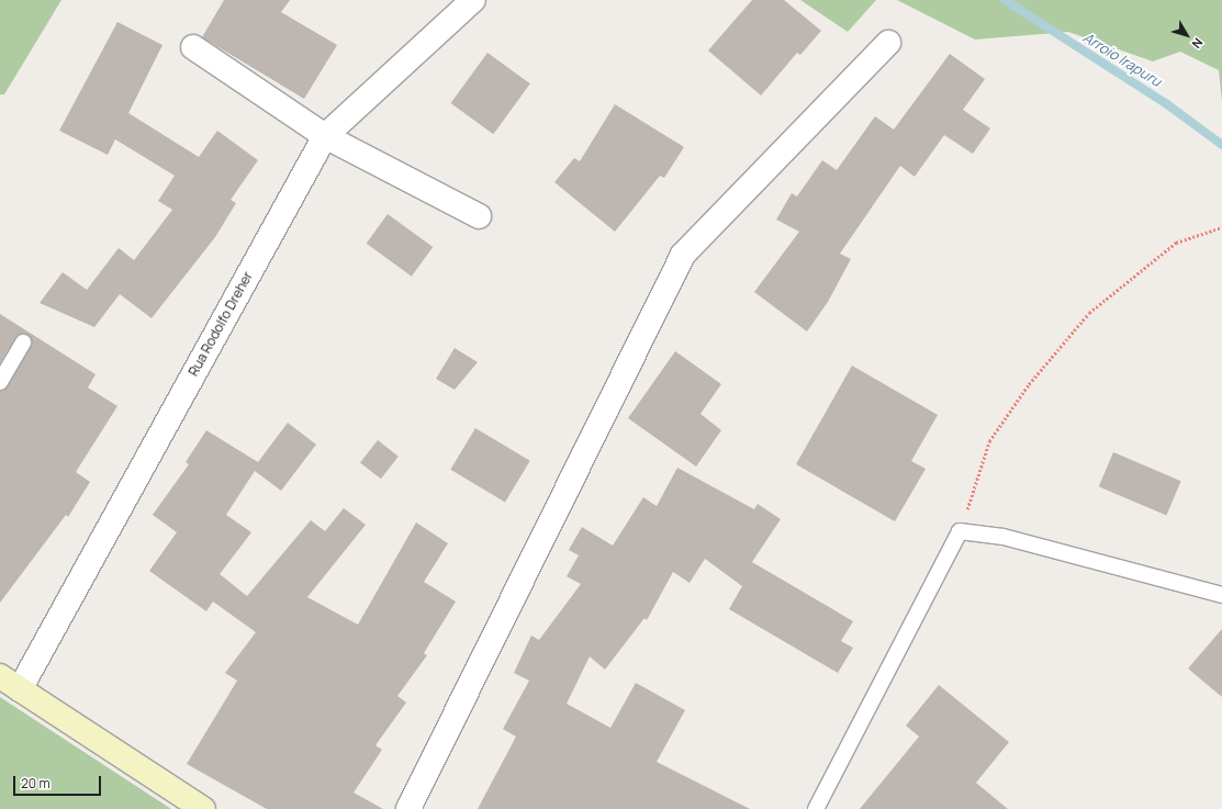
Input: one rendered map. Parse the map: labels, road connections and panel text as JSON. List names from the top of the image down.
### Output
{
  "streets": {
    "street": ["Rua Rodolfo Dreher"]
  },
  "water": ["Arroio Irapuru"],
  "scale_bar": "20 m",
  "north": "bottom right"
}
